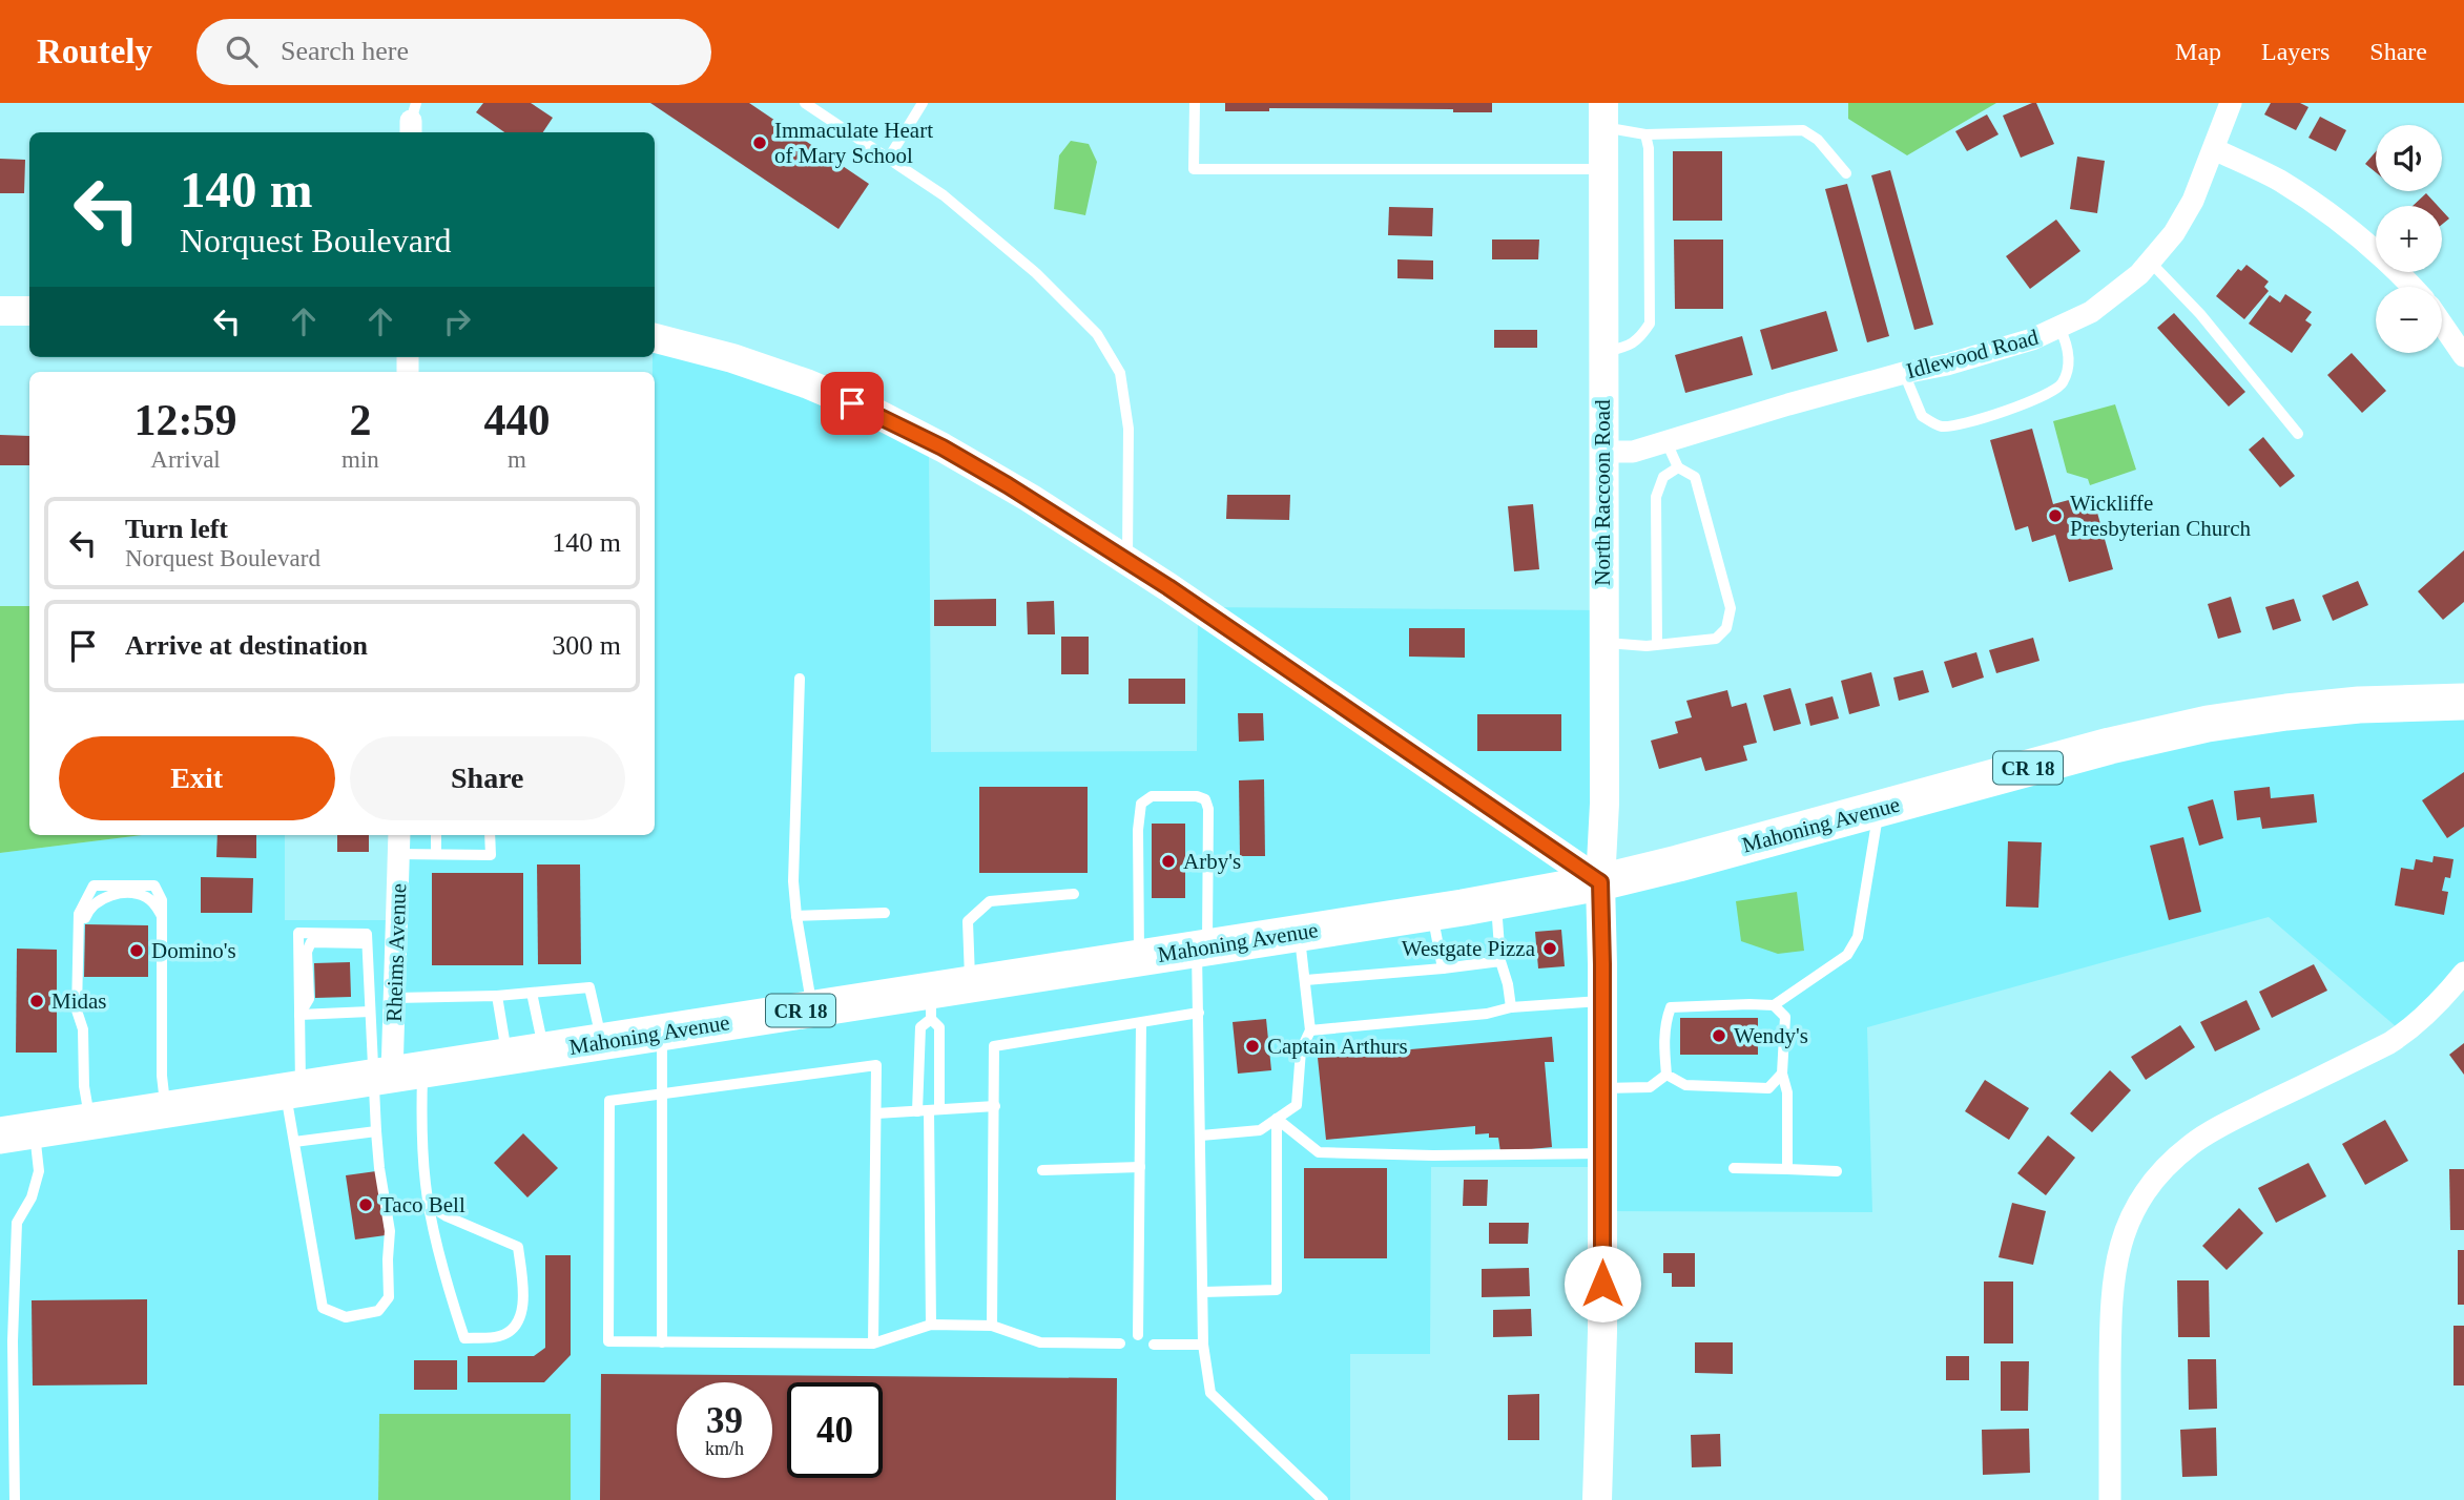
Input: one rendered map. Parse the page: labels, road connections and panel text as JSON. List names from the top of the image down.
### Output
{
  "streets": {
    "main road": ["CR 18", "Mahoning Avenue"],
    "street": ["Idlewood Road", "North Raccoon Road", "Rheims Avenue"]
  },
  "crossings": [
    ["Idlewood Road", "North Raccoon Road"],
    ["North Raccoon Road", "Mahoning Avenue"],
    ["Mahoning Avenue", "Rheims Avenue"]
  ],
  "places": [
    "Immaculate Heart of Mary School",
    "Wickliffe Presbyterian Church",
    "Arby's",
    "Westgate Pizza",
    "Domino's",
    "Midas",
    "Wendy's",
    "Captain Arthurs",
    "Taco Bell"
  ],
  "page": {
    "header": "Routely",
    "search": "Search here",
    "nav": ["Map", "Layers", "Share"],
    "map_buttons": ["+", "−"],
    "turn": ["140 m", "Norquest Boulevard"],
    "eta": [
      "12:59",
      "Arrival",
      "2",
      "min",
      "440",
      "m"
    ],
    "list": [
      {
        "name": "Turn left",
        "note": "Norquest Boulevard",
        "value": "140 m"
      },
      {
        "name": "Arrive at destination",
        "value": "300 m"
      }
    ],
    "buttons": ["Exit", "Share"],
    "speed": "39 km/h",
    "limit": "40"
  }
}
